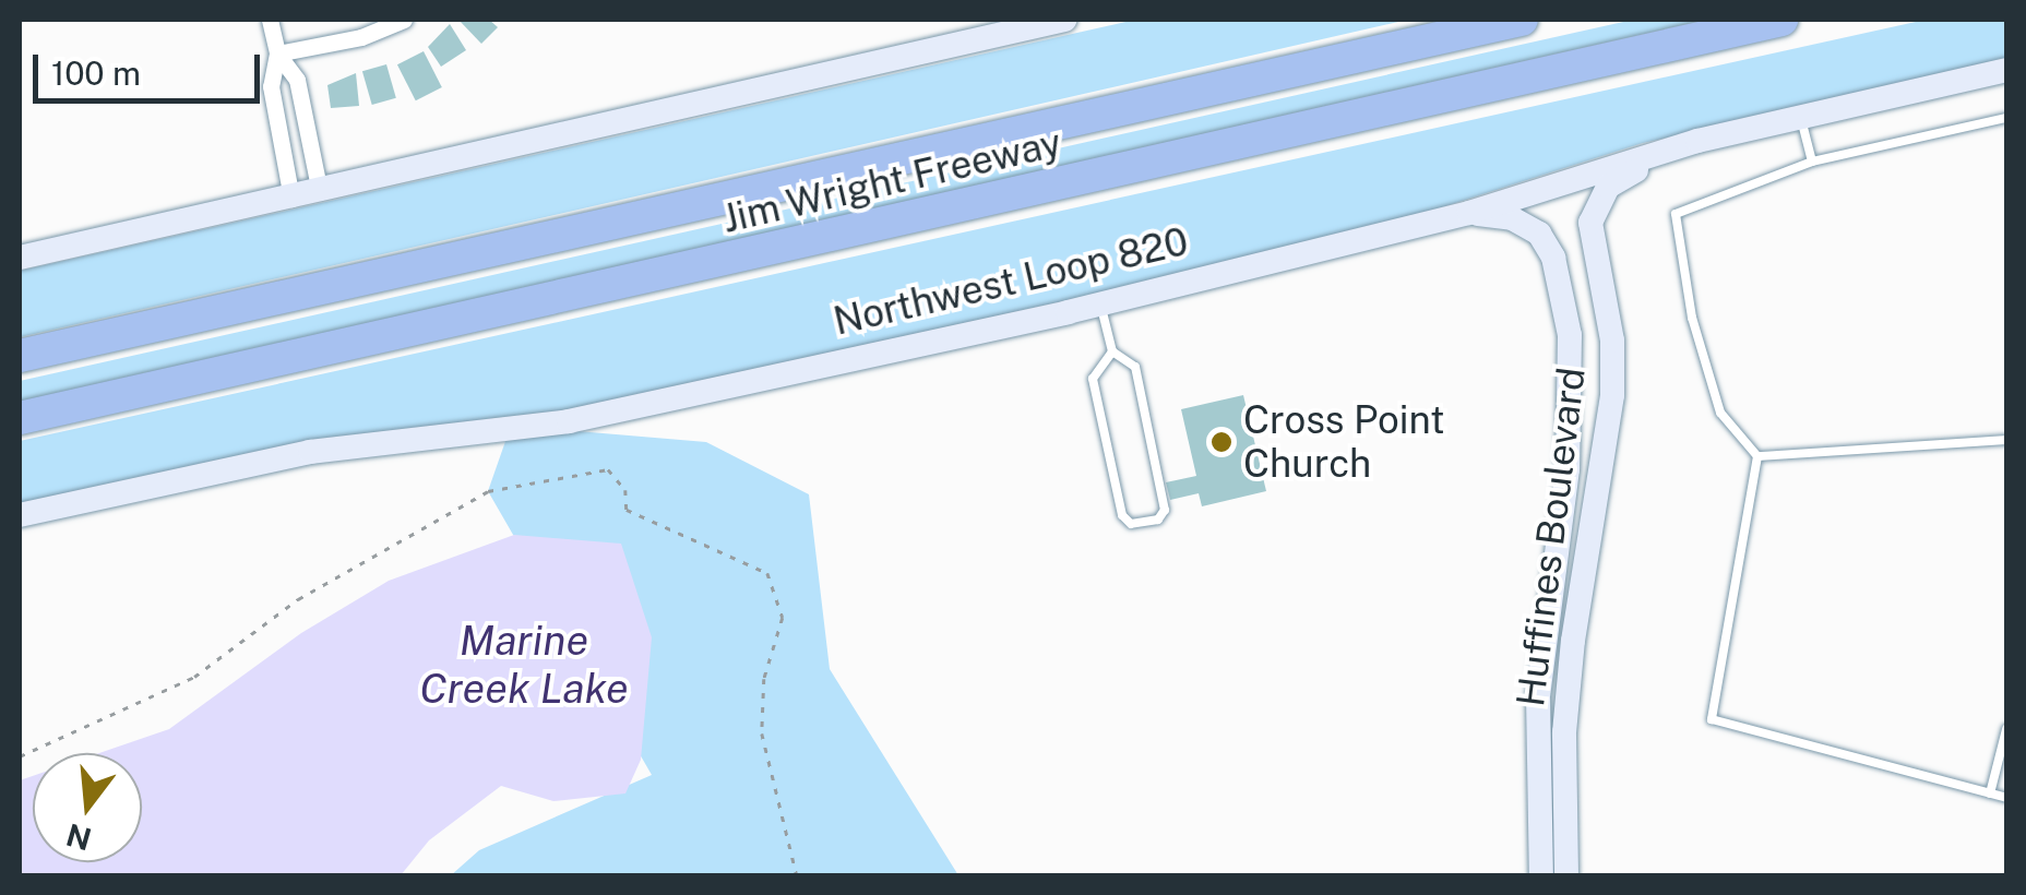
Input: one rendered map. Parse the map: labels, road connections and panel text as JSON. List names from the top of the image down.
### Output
{
  "streets": {
    "highway": ["Jim Wright Freeway"],
    "main road": ["Northwest Loop 820", "Huffines Boulevard"]
  },
  "crossings": [
    ["Northwest Loop 820", "Huffines Boulevard"]
  ],
  "water": ["Marine Creek Lake"],
  "places": ["Cross Point Church"],
  "scale_bar": "100 m",
  "north": "bottom"
}
